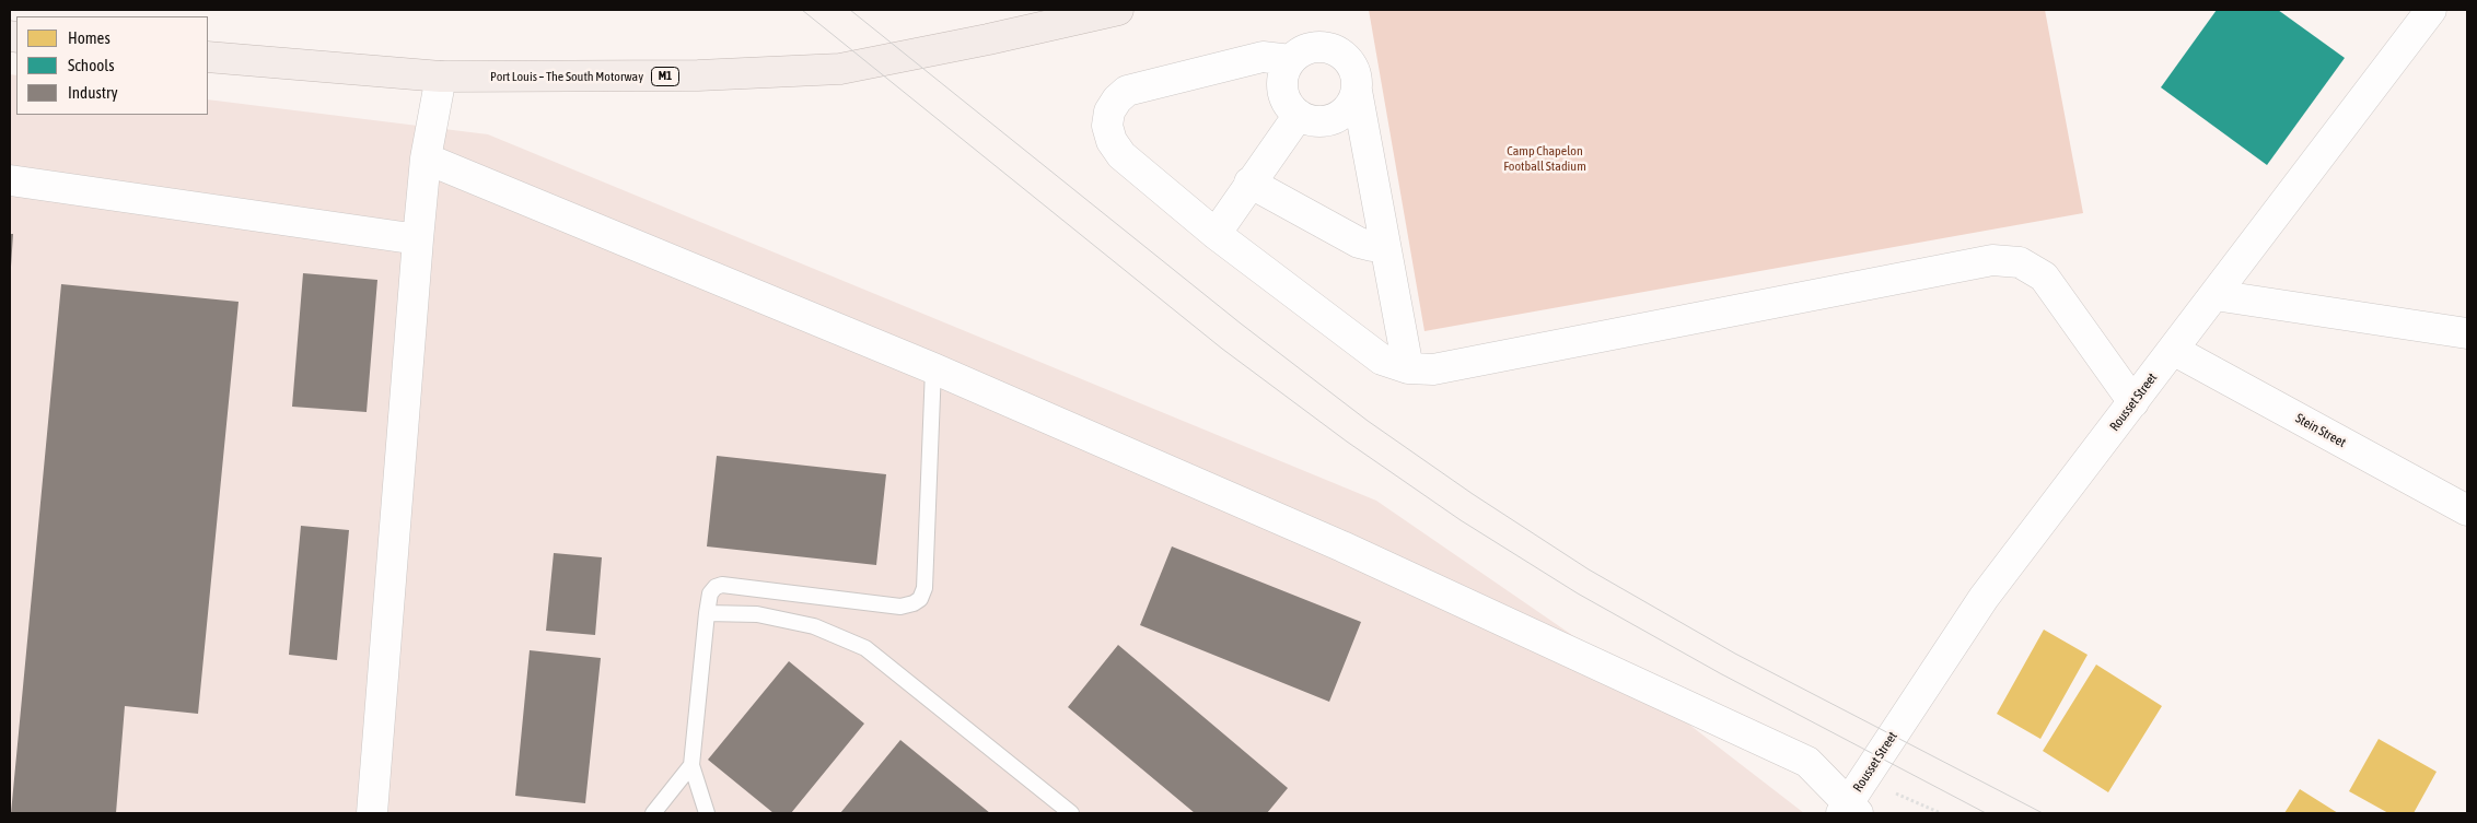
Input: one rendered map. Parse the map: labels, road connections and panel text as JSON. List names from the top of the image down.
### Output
{
  "streets": {
    "highway": ["Port Louis – The South Motorway", "M1"],
    "street": ["Rousset Street", "Stein Street"]
  },
  "crossings": [
    ["Rousset Street", "Stein Street"]
  ],
  "parks": ["Camp Chapelon Football Stadium"],
  "legend": ["Homes", "Schools", "Industry"]
}
